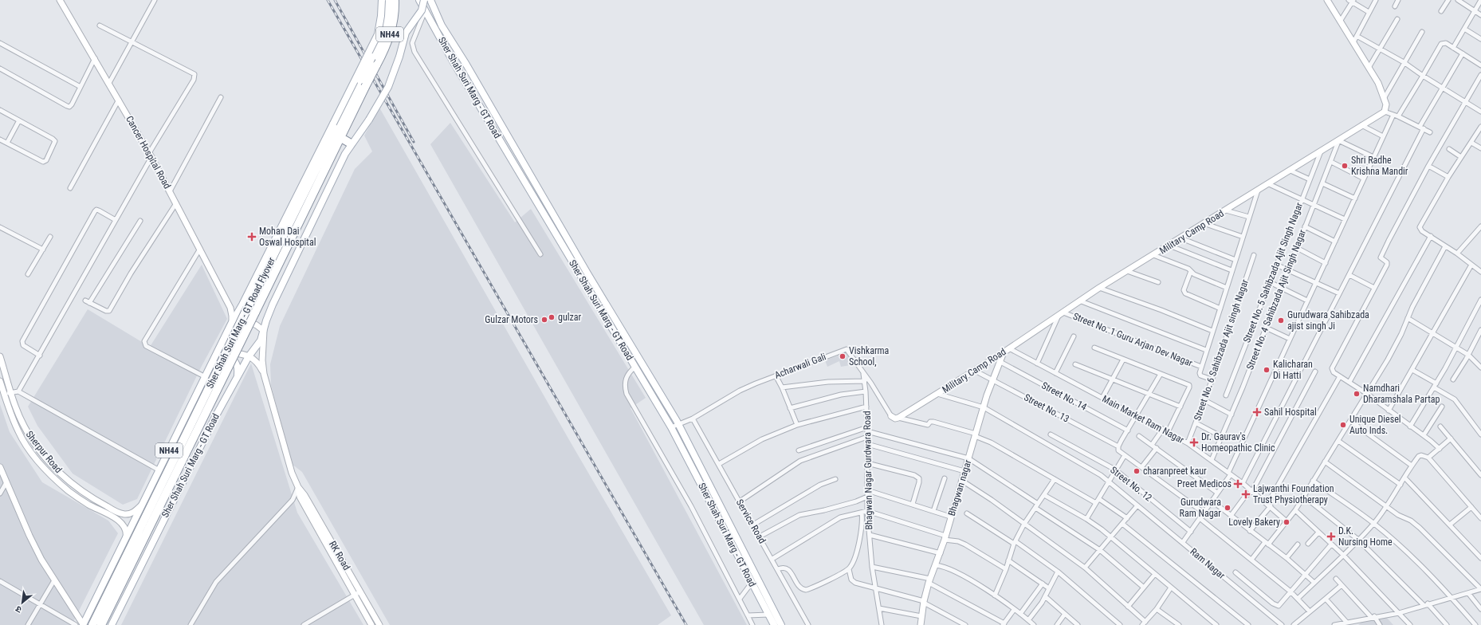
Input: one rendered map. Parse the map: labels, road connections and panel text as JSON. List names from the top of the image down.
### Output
{
  "streets": {
    "highway": ["NH44", "Sher Shah Suri Marg - GT Road Flyover"],
    "main road": ["Sher Shah Suri Marg - GT Road"],
    "street": [
      "Cancer Hospital Road",
      "Military Camp Road",
      "Street No. 5 Sahibzada Ajit Singh Nagar",
      "Street No. 4 Sahibzada Ajit Singh Nagar",
      "Street No. 1 Guru Arjan Dev Nagar",
      "Street No. 6 Sahibzada Ajit singh Nagar",
      "Acharwali Gali",
      "Street No. 14",
      "Street No. 13",
      "Main Market Ram Nagar",
      "Sherpur Road",
      "Bhagwan Nagar Gurdwara Road",
      "Street No. 12",
      "Bhagwan nagar",
      "Service Road",
      "RK Road",
      "Ram Nagar"
    ]
  },
  "crossings": [
    ["NH44", "Sher Shah Suri Marg - GT Road Flyover"],
    ["NH44", "Sherpur Road"],
    ["Sher Shah Suri Marg - GT Road", "Acharwali Gali"],
    ["Military Camp Road", "Street No. 5 Sahibzada Ajit Singh Nagar"],
    ["Military Camp Road", "Street No. 4 Sahibzada Ajit Singh Nagar"],
    ["Military Camp Road", "Street No. 1 Guru Arjan Dev Nagar"],
    ["Military Camp Road", "Street No. 13"],
    ["Military Camp Road", "Main Market Ram Nagar"],
    ["Military Camp Road", "Bhagwan nagar"],
    ["Street No. 4 Sahibzada Ajit Singh Nagar", "Main Market Ram Nagar"],
    ["Street No. 6 Sahibzada Ajit singh Nagar", "Main Market Ram Nagar"],
    ["Acharwali Gali", "Bhagwan Nagar Gurdwara Road"],
    ["Acharwali Gali", "Service Road"],
    ["Street No. 14", "Bhagwan nagar"],
    ["Street No. 13", "Bhagwan nagar"],
    ["Main Market Ram Nagar", "Ram Nagar"],
    ["Street No. 12", "Ram Nagar"]
  ],
  "places": {
    "other": [
      "Shri Radhe Krishna Mandir",
      "gulzar",
      "Gulzar Motors",
      "Gurudwara Sahibzada ajist singh Ji",
      "Vishkarma School,",
      "Kalicharan Di Hatti",
      "Namdhari Dharamshala Partap",
      "Unique Diesel Auto Inds.",
      "charanpreet kaur",
      "Gurudwara Ram Nagar",
      "Lovely Bakery"
    ],
    "health": [
      "Mohan Dai Oswal Hospital",
      "Sahil Hospital",
      "Dr. Gaurav's Homeopathic Clinic",
      "Preet Medicos",
      "Lajwanthi Foundation Trust Physiotherapy",
      "D.K. Nursing Home"
    ]
  },
  "north": "bottom left"
}
